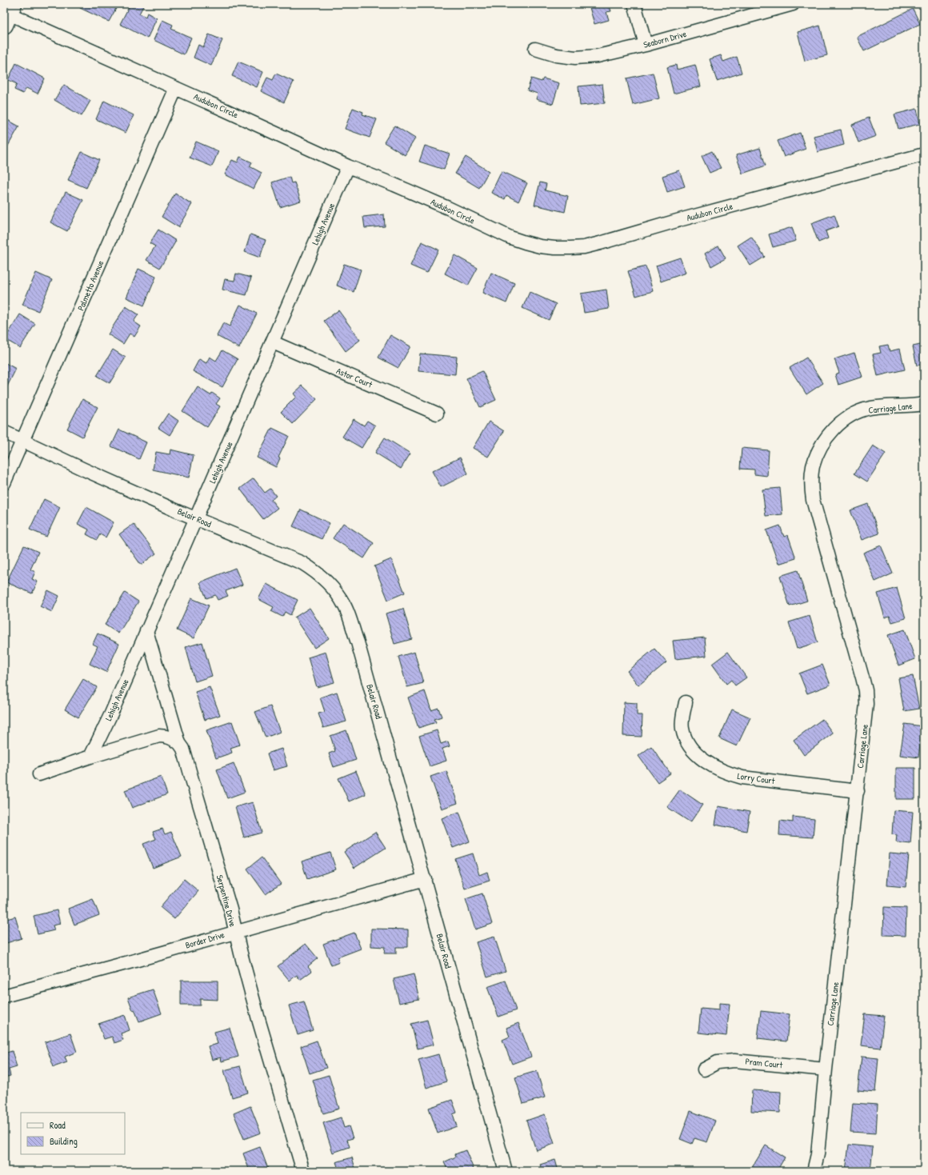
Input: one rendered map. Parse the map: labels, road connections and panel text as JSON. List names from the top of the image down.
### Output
{
  "streets": {
    "street": [
      "Seaborn Drive",
      "Audubon Circle",
      "Lehigh Avenue",
      "Palmetto Avenue",
      "Astor Court",
      "Carriage Lane",
      "Belair Road",
      "Lorry Court",
      "Serpentine Drive",
      "Border Drive",
      "Pram Court"
    ]
  },
  "crossings": [
    ["Audubon Circle", "Lehigh Avenue"],
    ["Audubon Circle", "Palmetto Avenue"],
    ["Lehigh Avenue", "Astor Court"],
    ["Lehigh Avenue", "Belair Road"],
    ["Lehigh Avenue", "Serpentine Drive"],
    ["Palmetto Avenue", "Belair Road"],
    ["Carriage Lane", "Lorry Court"],
    ["Carriage Lane", "Pram Court"],
    ["Belair Road", "Border Drive"],
    ["Serpentine Drive", "Border Drive"]
  ],
  "legend": ["Road", "Building"]
}
